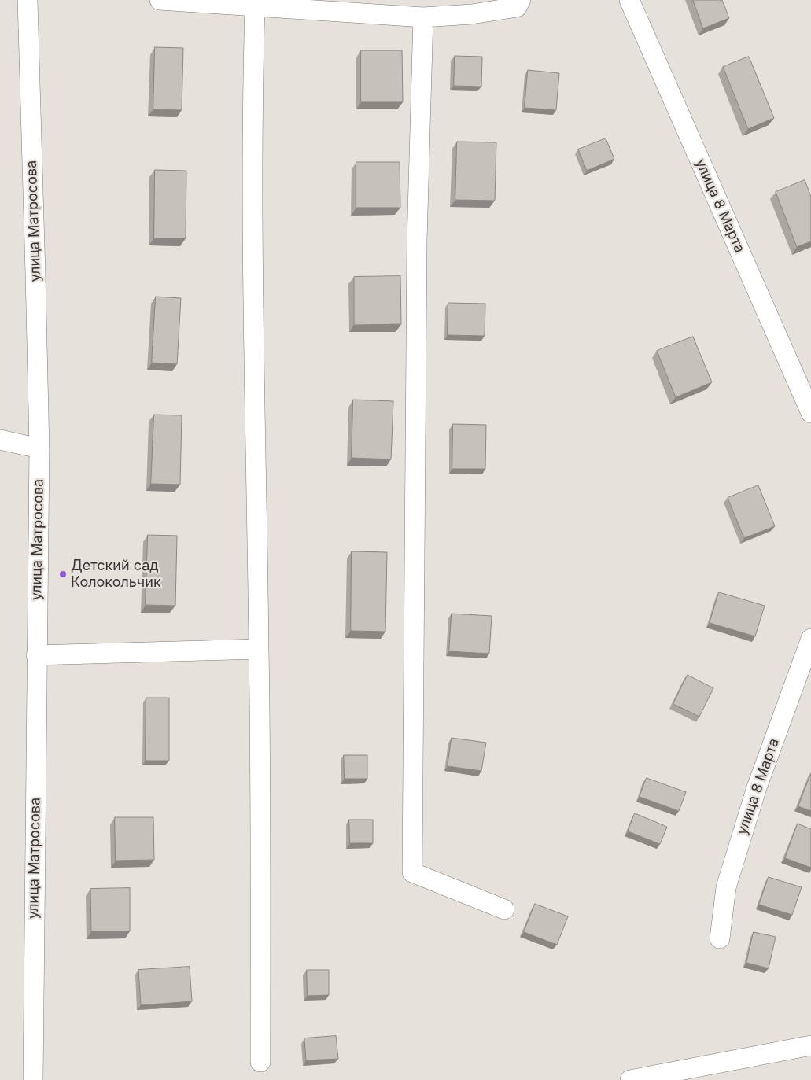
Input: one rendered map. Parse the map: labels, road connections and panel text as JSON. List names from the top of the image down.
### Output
{
  "streets": {
    "street": ["улица 8 Марта", "улица Матросова"]
  },
  "places": ["Детский сад Колокольчик"]
}
